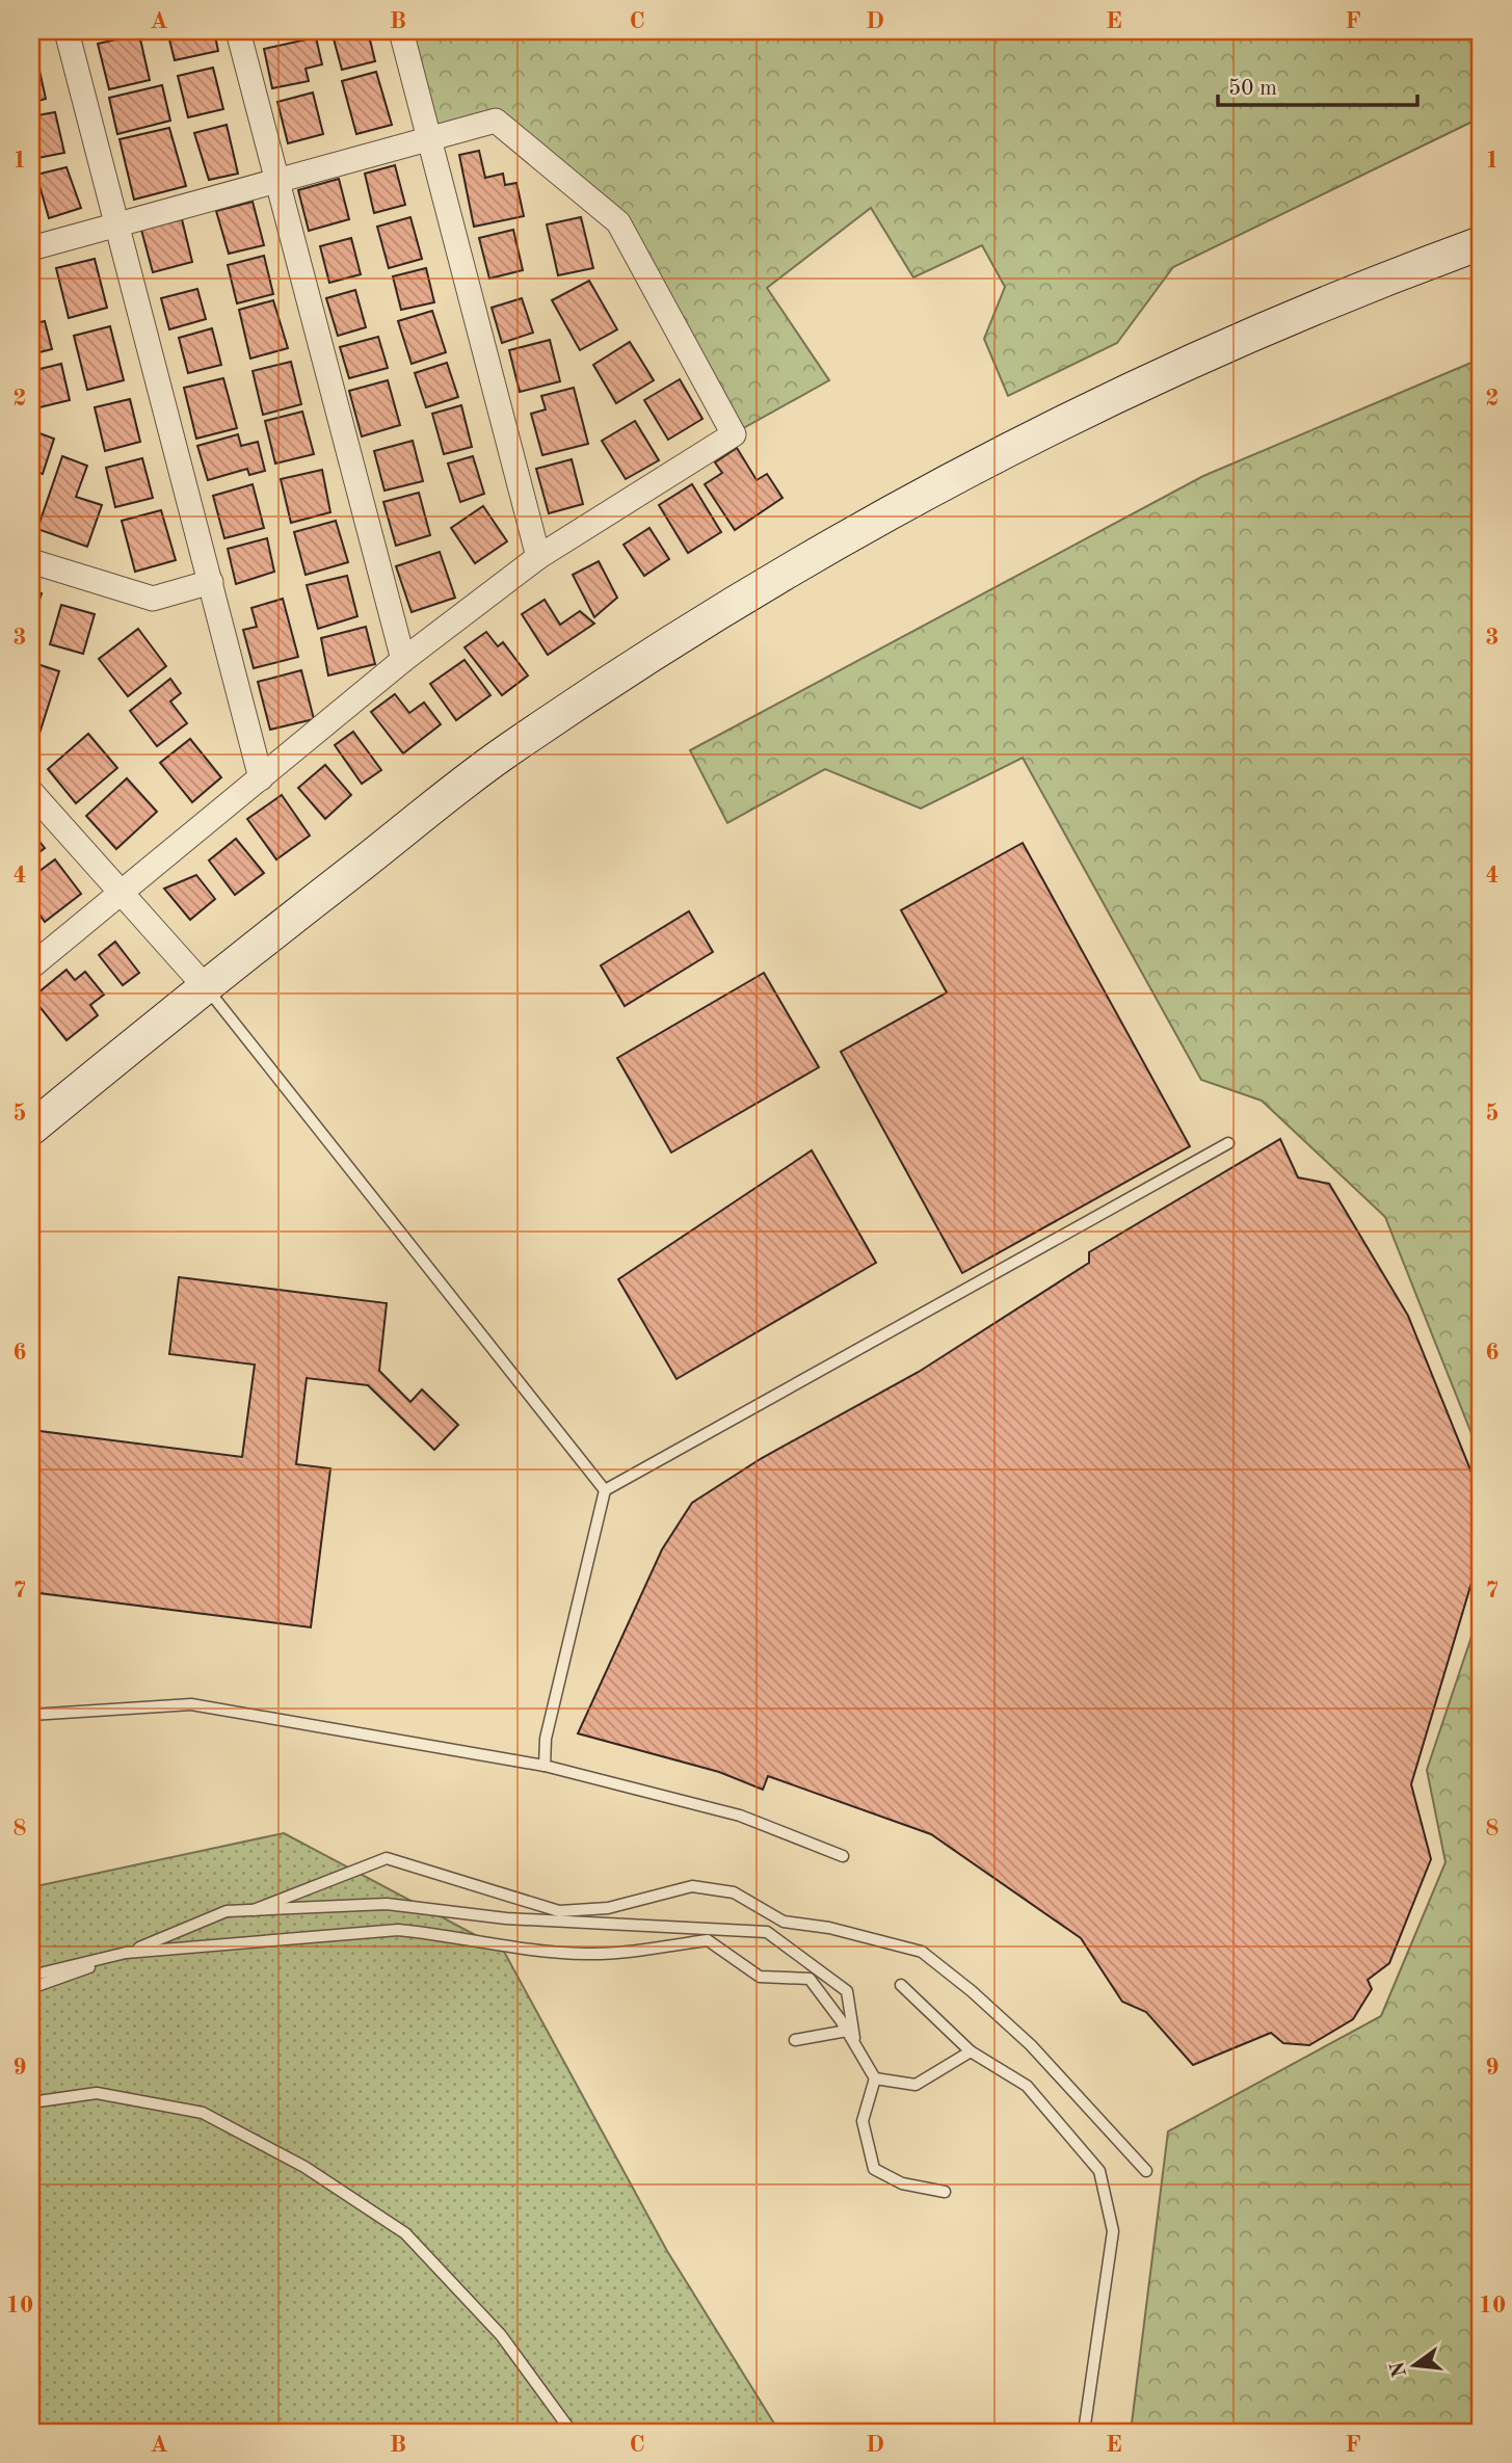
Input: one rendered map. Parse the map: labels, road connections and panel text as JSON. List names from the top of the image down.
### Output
{
  "scale_bar": "50 m",
  "north": "left",
  "grid": {
    "columns": [
      "A",
      "B",
      "C",
      "D",
      "E",
      "F"
    ],
    "rows": [
      "1",
      "2",
      "3",
      "4",
      "5",
      "6",
      "7",
      "8",
      "9",
      "10"
    ]
  }
}
